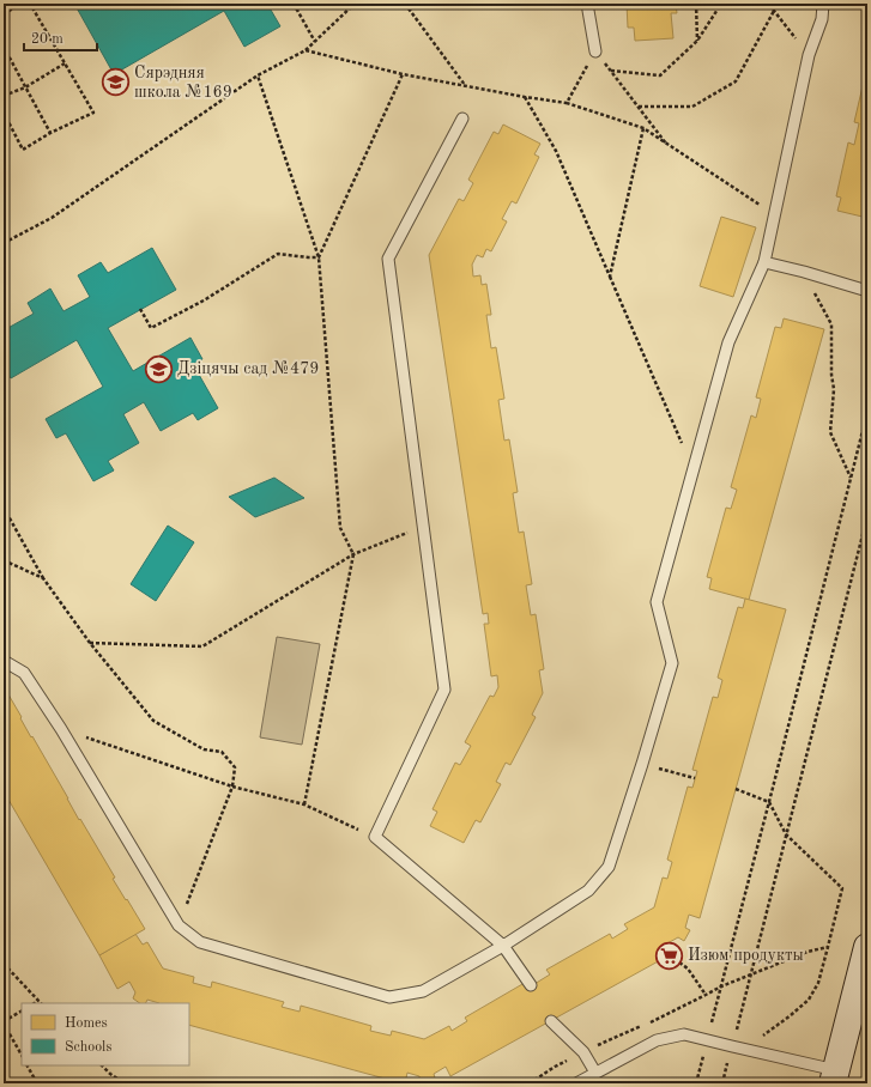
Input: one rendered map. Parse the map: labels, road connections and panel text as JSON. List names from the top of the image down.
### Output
{
  "places": {
    "school or university": ["Сярэдняя школа №169", "Дзіцячы сад №479"],
    "supermarket": ["Изюм продукты"]
  },
  "legend": ["Homes", "Schools"],
  "scale_bar": "20 m"
}
